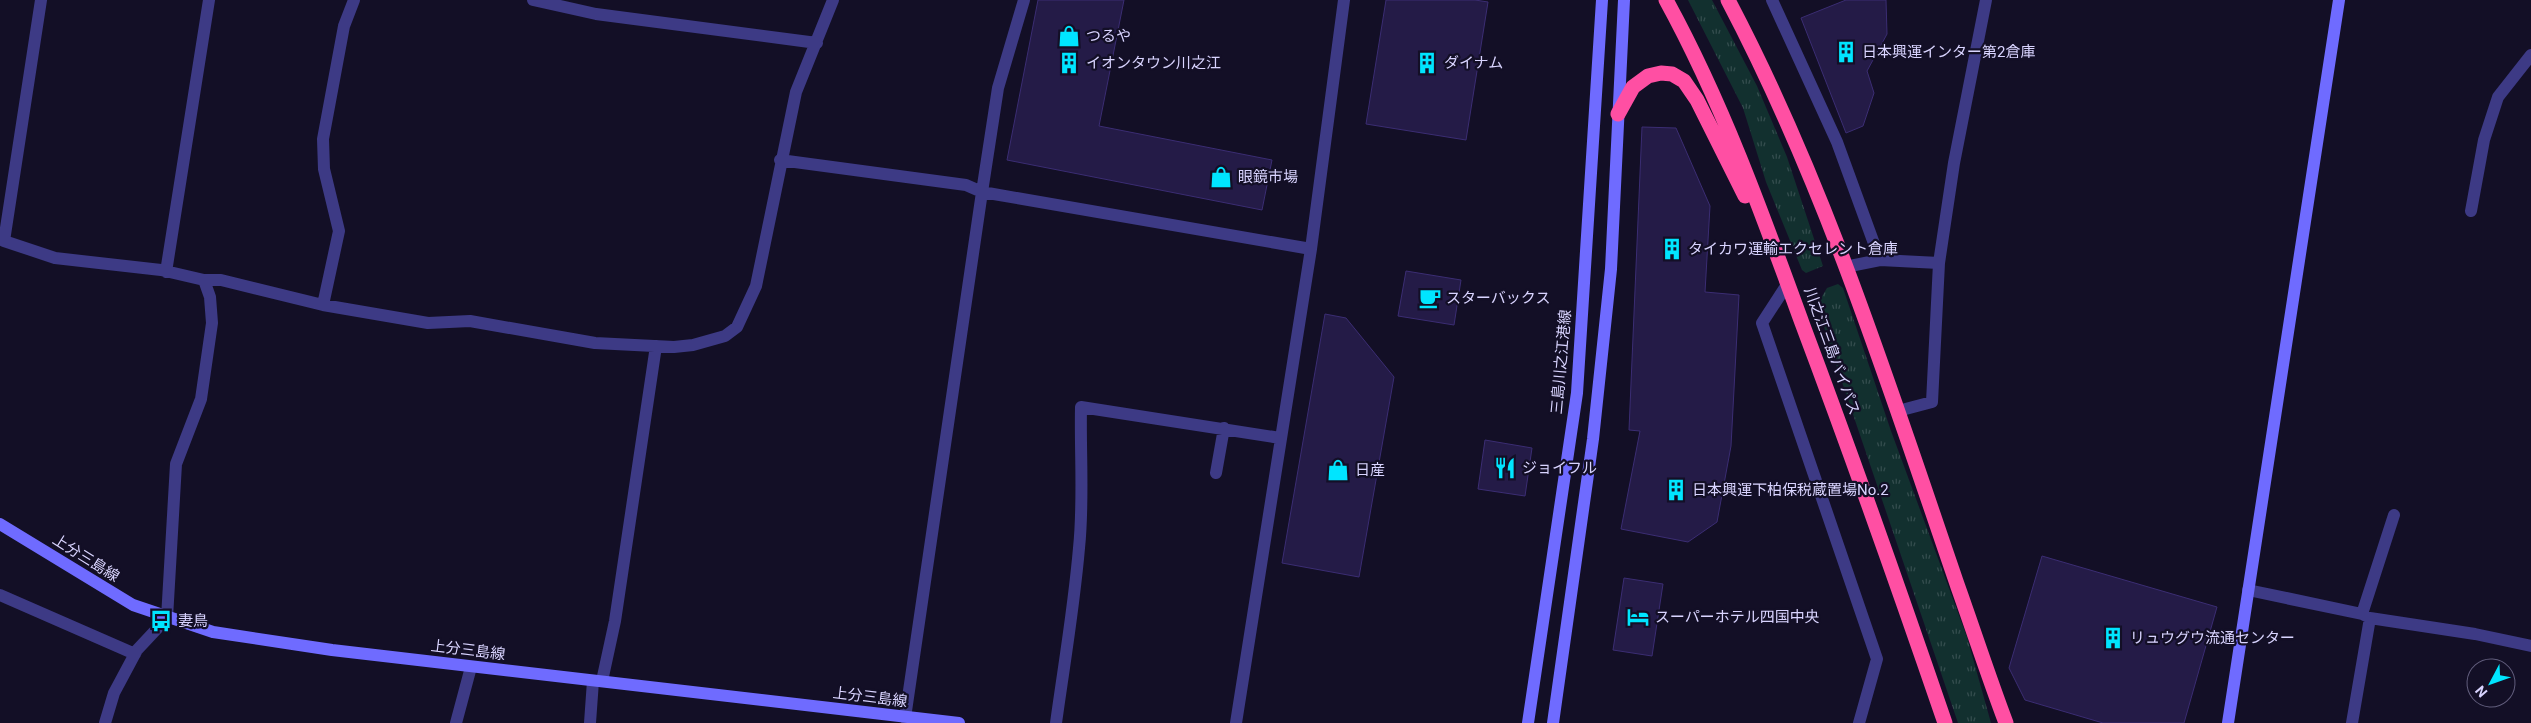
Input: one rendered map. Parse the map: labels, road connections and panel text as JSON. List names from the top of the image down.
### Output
{
  "streets": {
    "highway": ["川之江三島バイパス"],
    "main road": ["三島川之江港線", "上分三島線"]
  },
  "places": {
    "shop": ["つるや", "眼鏡市場", "日産"],
    "building": [
      "日本興運インター第2倉庫",
      "イオンタウン川之江",
      "ダイナム",
      "タイカワ運輸エクセレント倉庫",
      "日本興運下柏保税蔵置場No.2",
      "リュウグウ流通センター"
    ],
    "cafe": ["スターバックス"],
    "restaurant": ["ジョイフル"],
    "hotel": ["スーパーホテル四国中央"],
    "bus stop": ["妻鳥"]
  },
  "north": "bottom left"
}
